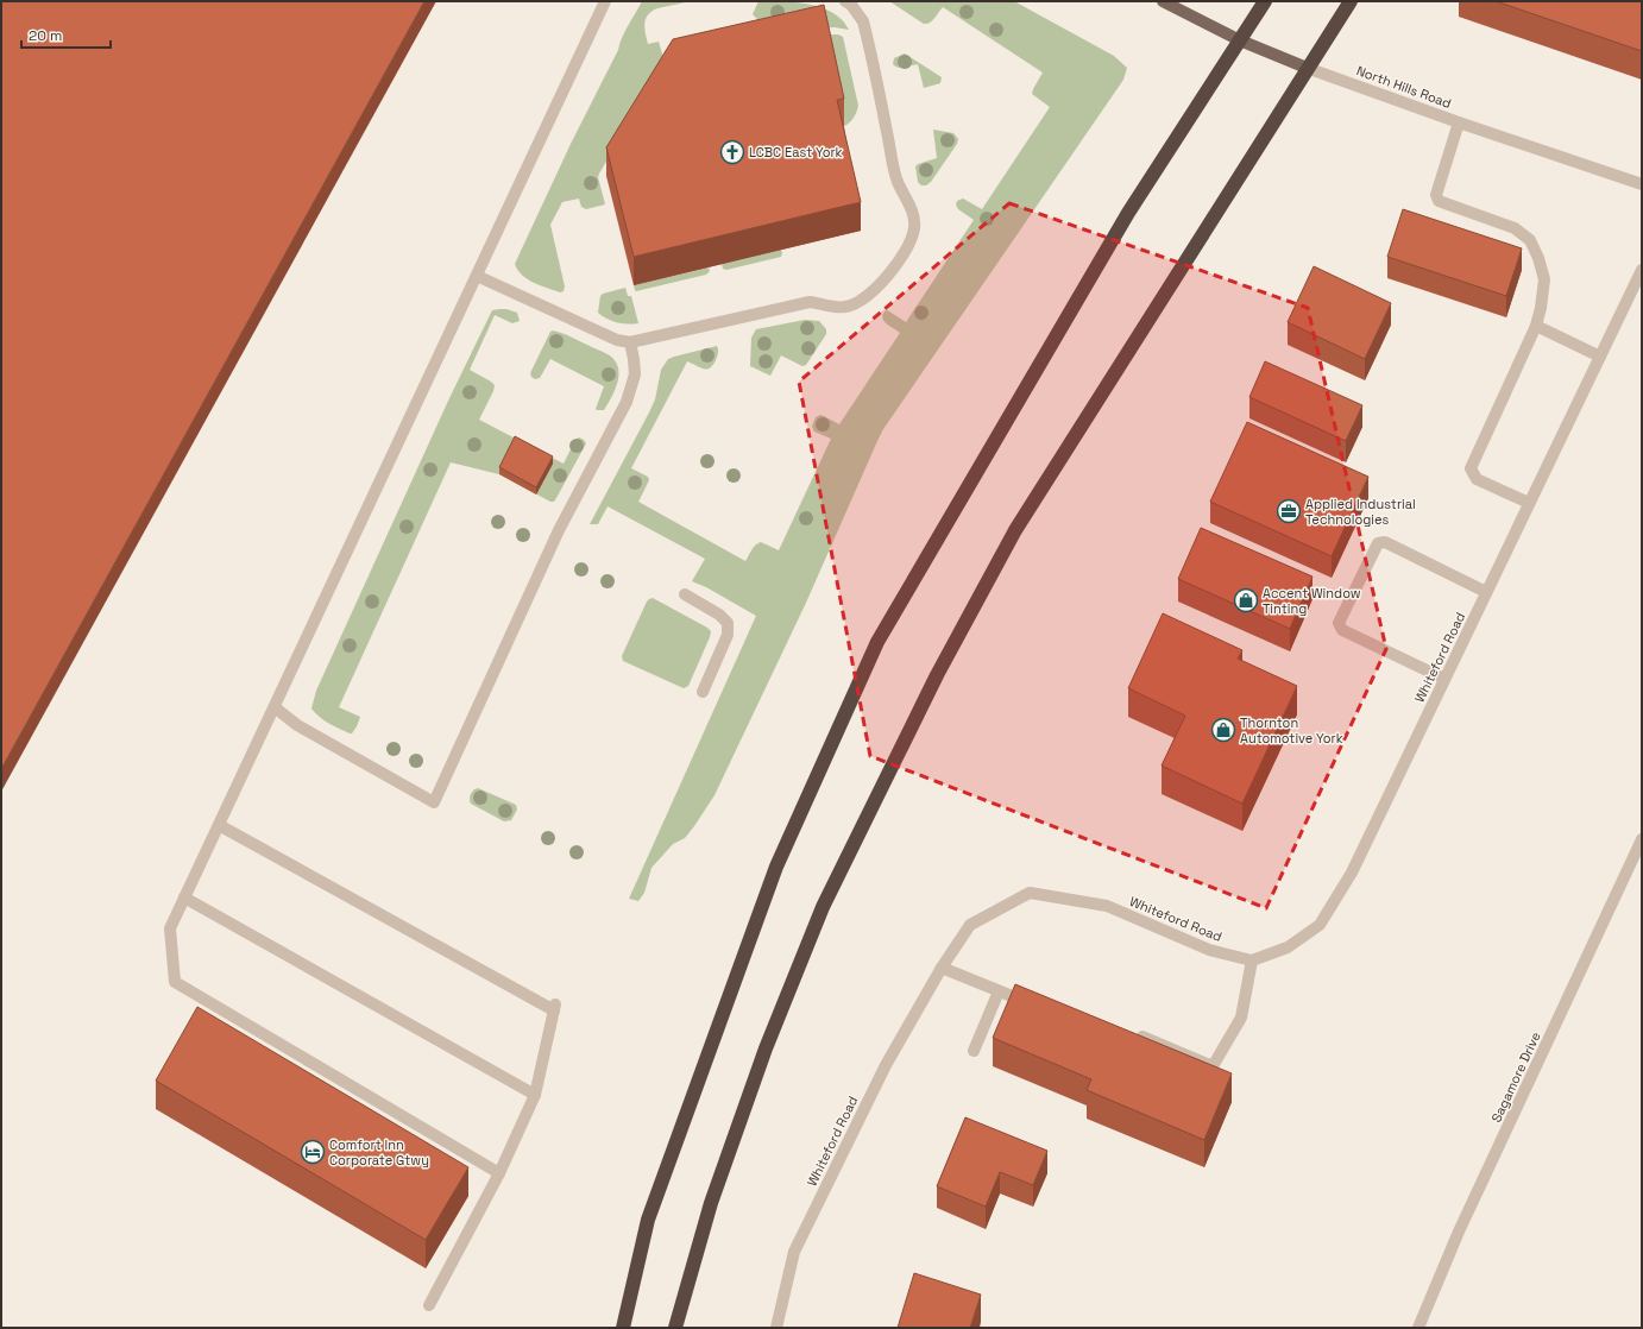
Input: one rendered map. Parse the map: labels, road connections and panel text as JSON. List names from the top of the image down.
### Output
{
  "streets": {
    "main road": ["North Hills Road"],
    "street": ["Whiteford Road", "Sagamore Drive"]
  },
  "places": {
    "church": ["LCBC East York"],
    "office": ["Applied Industrial Technologies"],
    "shop": ["Accent Window Tinting", "Thornton Automotive York"],
    "hotel": ["Comfort Inn Corporate Gtwy"]
  },
  "scale_bar": "20 m"
}
